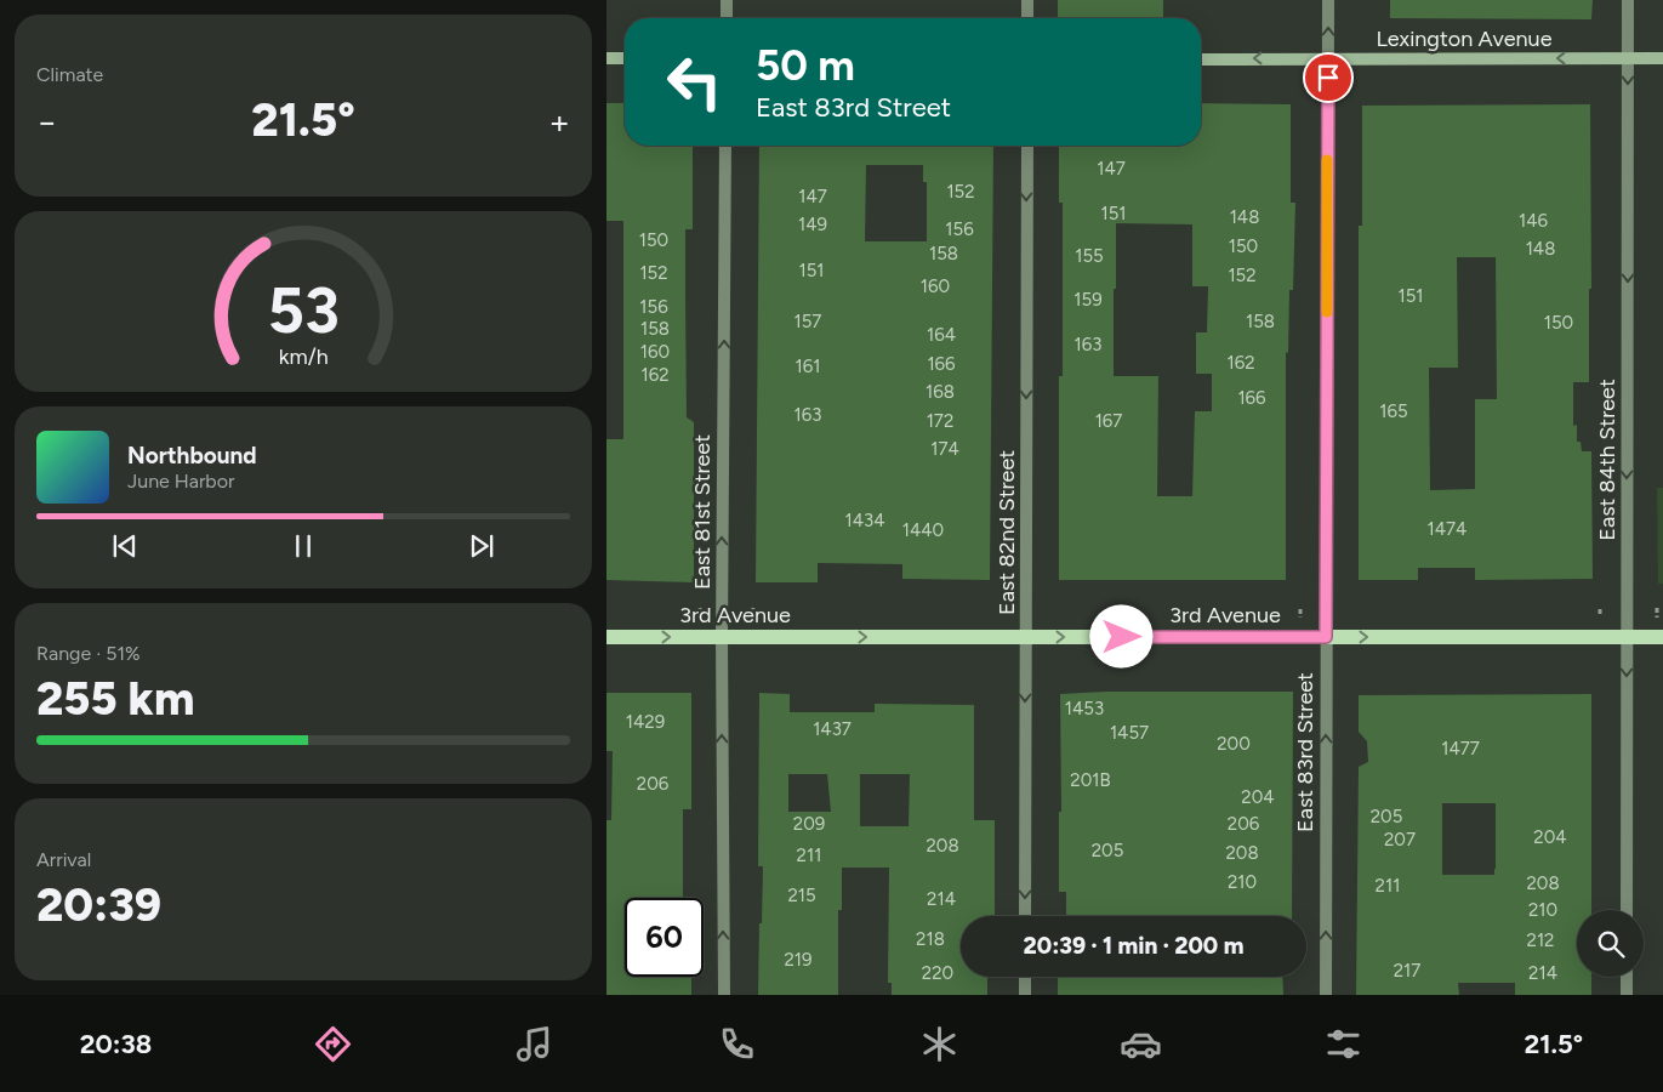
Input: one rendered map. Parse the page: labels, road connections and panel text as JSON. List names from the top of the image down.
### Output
{
  "streets": {
    "main road": ["Lexington Avenue", "3rd Avenue"],
    "street": [
      "East 84th Street",
      "East 81st Street",
      "East 82nd Street",
      "East 83rd Street"
    ]
  },
  "crossings": [
    ["Lexington Avenue", "East 84th Street"],
    ["Lexington Avenue", "East 83rd Street"],
    ["East 84th Street", "3rd Avenue"],
    ["East 81st Street", "3rd Avenue"],
    ["East 82nd Street", "3rd Avenue"],
    ["3rd Avenue", "East 83rd Street"]
  ],
  "one_way": [
    "Lexington Avenue",
    "East 84th Street",
    "East 81st Street",
    "East 82nd Street",
    "3rd Avenue",
    "East 83rd Street"
  ],
  "house_numbers": [
    "147",
    "152",
    "147",
    "151",
    "148",
    "146",
    "149",
    "156",
    "150",
    "150",
    "148",
    "158",
    "155",
    "151",
    "152",
    "152",
    "160",
    "151",
    "159",
    "156",
    "157",
    "158",
    "150",
    "158",
    "164",
    "163",
    "160",
    "162",
    "166",
    "161",
    "162",
    "168",
    "166",
    "165",
    "163",
    "172",
    "167",
    "174",
    "1434",
    "1474",
    "1440",
    "1453",
    "1429",
    "1437",
    "1457",
    "200",
    "1477",
    "201B",
    "206",
    "204",
    "205",
    "209",
    "206",
    "204",
    "207",
    "208",
    "205",
    "208",
    "211",
    "210",
    "208",
    "211",
    "215",
    "214",
    "210",
    "218",
    "212",
    "219",
    "217",
    "220",
    "214"
  ],
  "page": {
    "tile": [
      "Climate",
      ["Range · 51%", "255 km"],
      ["Arrival", "20:39"]
    ],
    "turn": ["50 m", "East 83rd Street"],
    "heat": ["−", "21.5°", "+"],
    "song": ["Northbound", "June Harbor"],
    "limit": "60",
    "trip": "20:39 · 1 min · 200 m",
    "tabs": ["20:38", "21.5°"],
    "gauge": ["53", "km/h"]
  }
}
